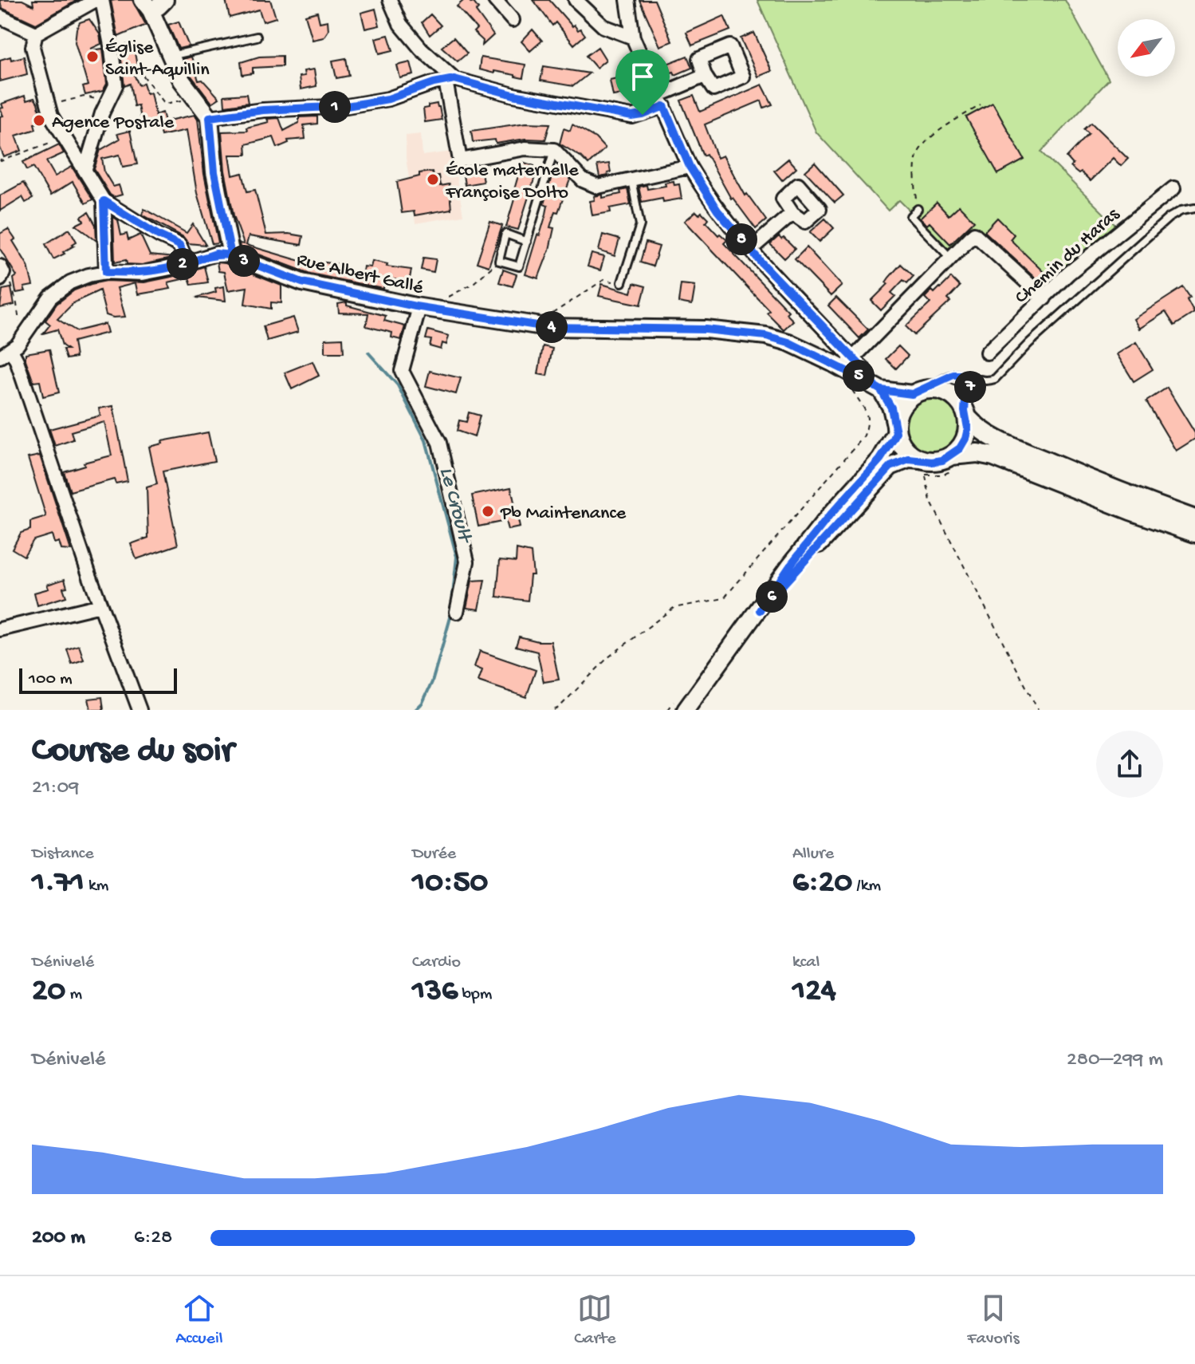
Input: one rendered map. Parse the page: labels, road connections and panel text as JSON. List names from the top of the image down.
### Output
{
  "streets": {
    "street": ["Chemin du Haras", "Rue Albert Gallé"]
  },
  "water": ["Le Croult"],
  "places": [
    "Église Saint-Aquillin",
    "Agence Postale",
    "École maternelle Françoise Dolto",
    "Pb Maintenance"
  ],
  "scale_bar": "100 m",
  "north": "bottom left",
  "page": {
    "pins": [
      "1",
      "8",
      "3",
      "2",
      "4",
      "5",
      "7",
      "6"
    ],
    "scale": "100 m",
    "heading": ["Course du soir", "21:09"],
    "stats": [
      ["Distance", "1.71 km"],
      ["Durée", "10:50"],
      ["Allure", "6:20 /km"],
      ["Dénivelé", "20 m"],
      ["Cardio", "136 bpm"],
      ["kcal", "124"]
    ],
    "chart": ["Dénivelé", "280–299 m"],
    "list": [
      {
        "name": "200 m",
        "note": "6:28"
      }
    ],
    "tabs": ["Accueil", "Carte", "Favoris"]
  }
}
